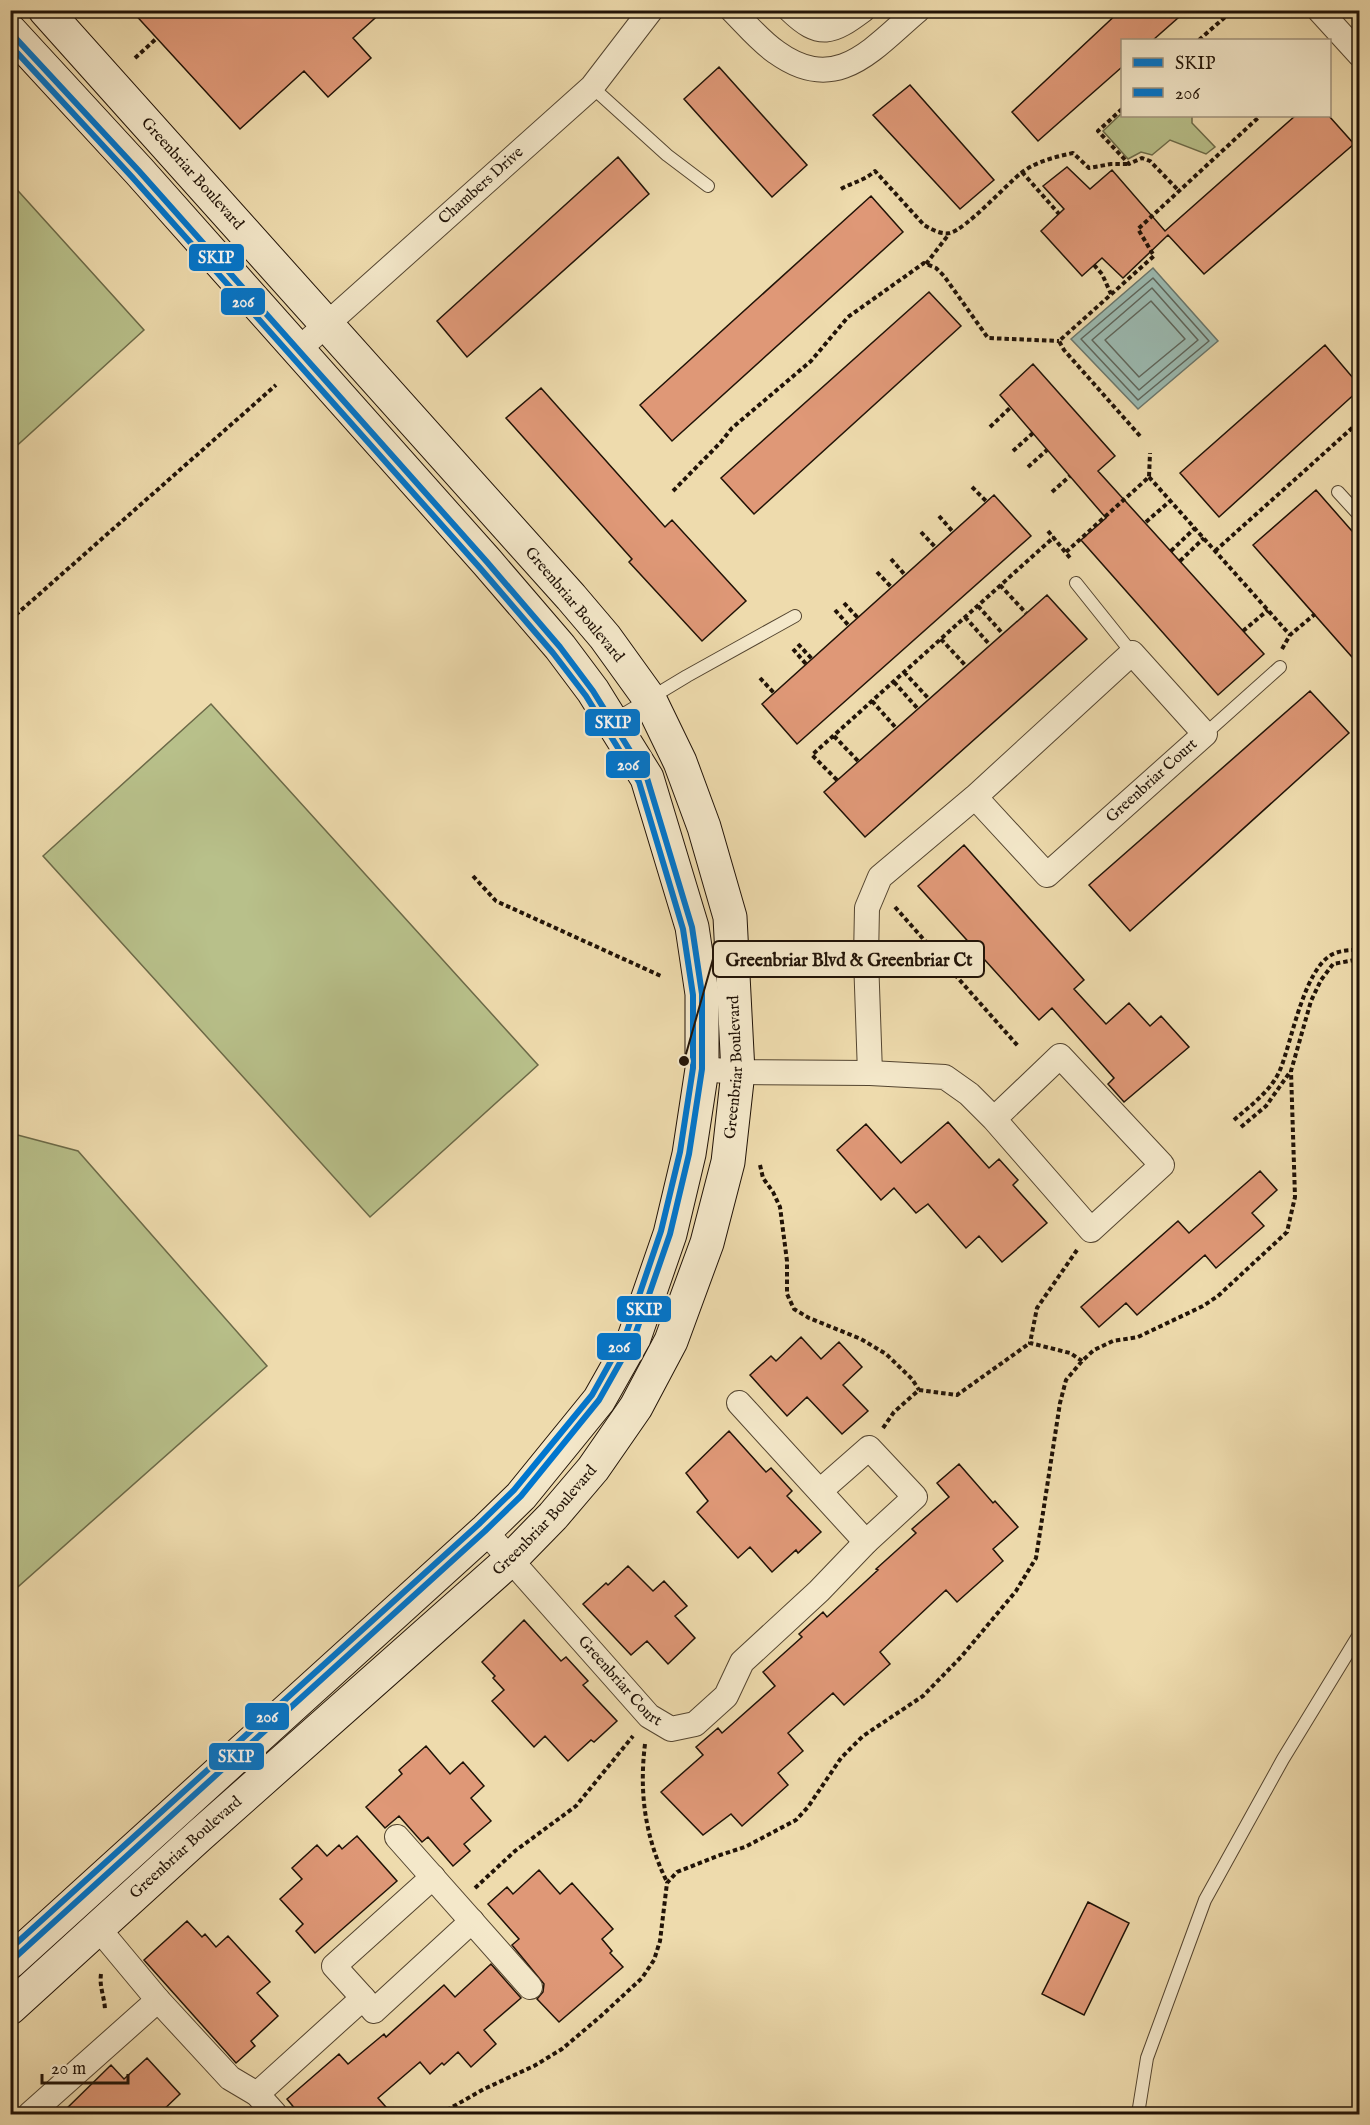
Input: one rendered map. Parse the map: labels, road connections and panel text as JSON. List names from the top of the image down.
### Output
{
  "streets": {
    "street": ["Greenbriar Boulevard", "Chambers Drive", "Greenbriar Court"]
  },
  "crossings": [
    ["Greenbriar Boulevard", "Chambers Drive"],
    ["Greenbriar Boulevard", "Greenbriar Court"]
  ],
  "places": ["Greenbriar Blvd & Greenbriar Ct"],
  "lines": ["transit line SKIP", "transit line 206"],
  "legend": ["SKIP", "206"],
  "scale_bar": "20 m"
}
